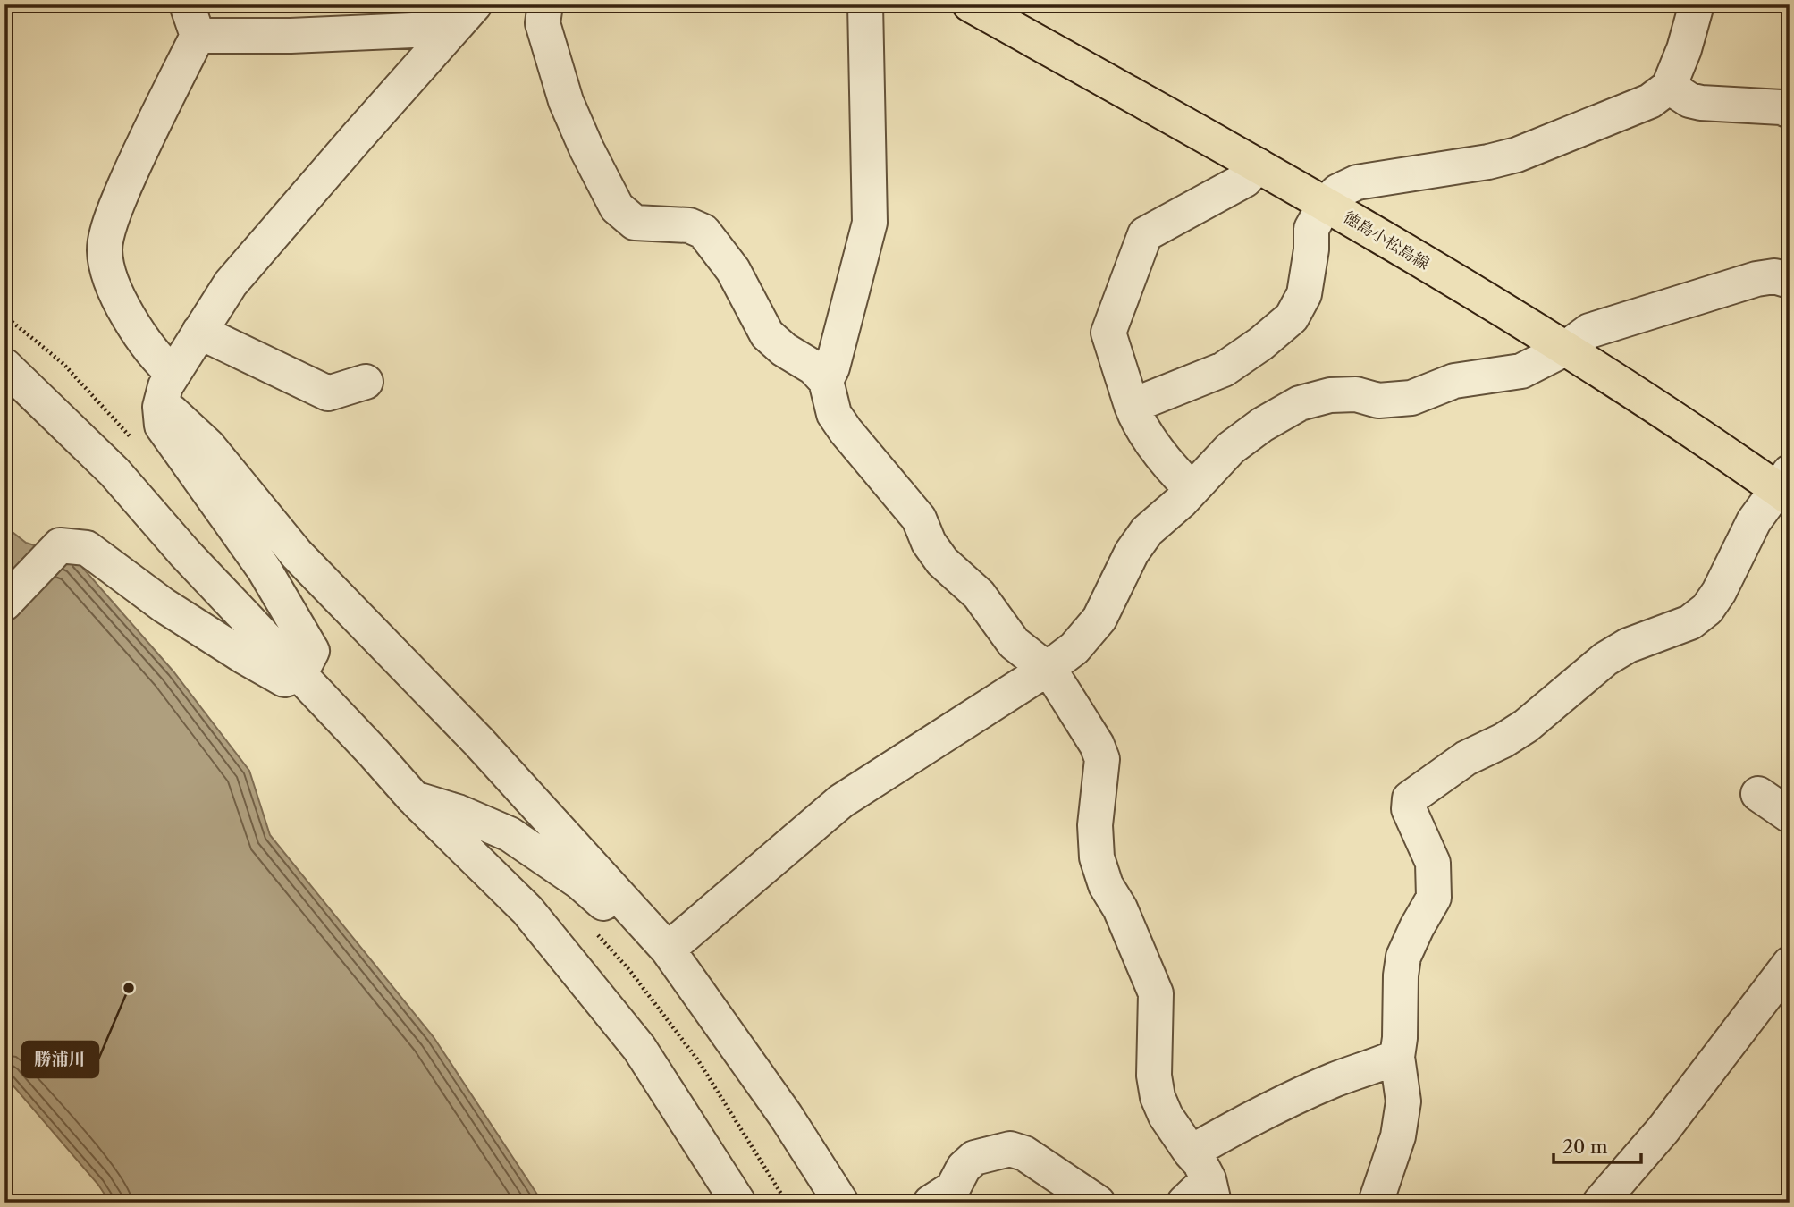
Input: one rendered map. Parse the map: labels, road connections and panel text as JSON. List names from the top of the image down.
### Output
{
  "streets": {
    "main road": ["徳島小松島線"]
  },
  "places": ["勝浦川"],
  "scale_bar": "20 m"
}
